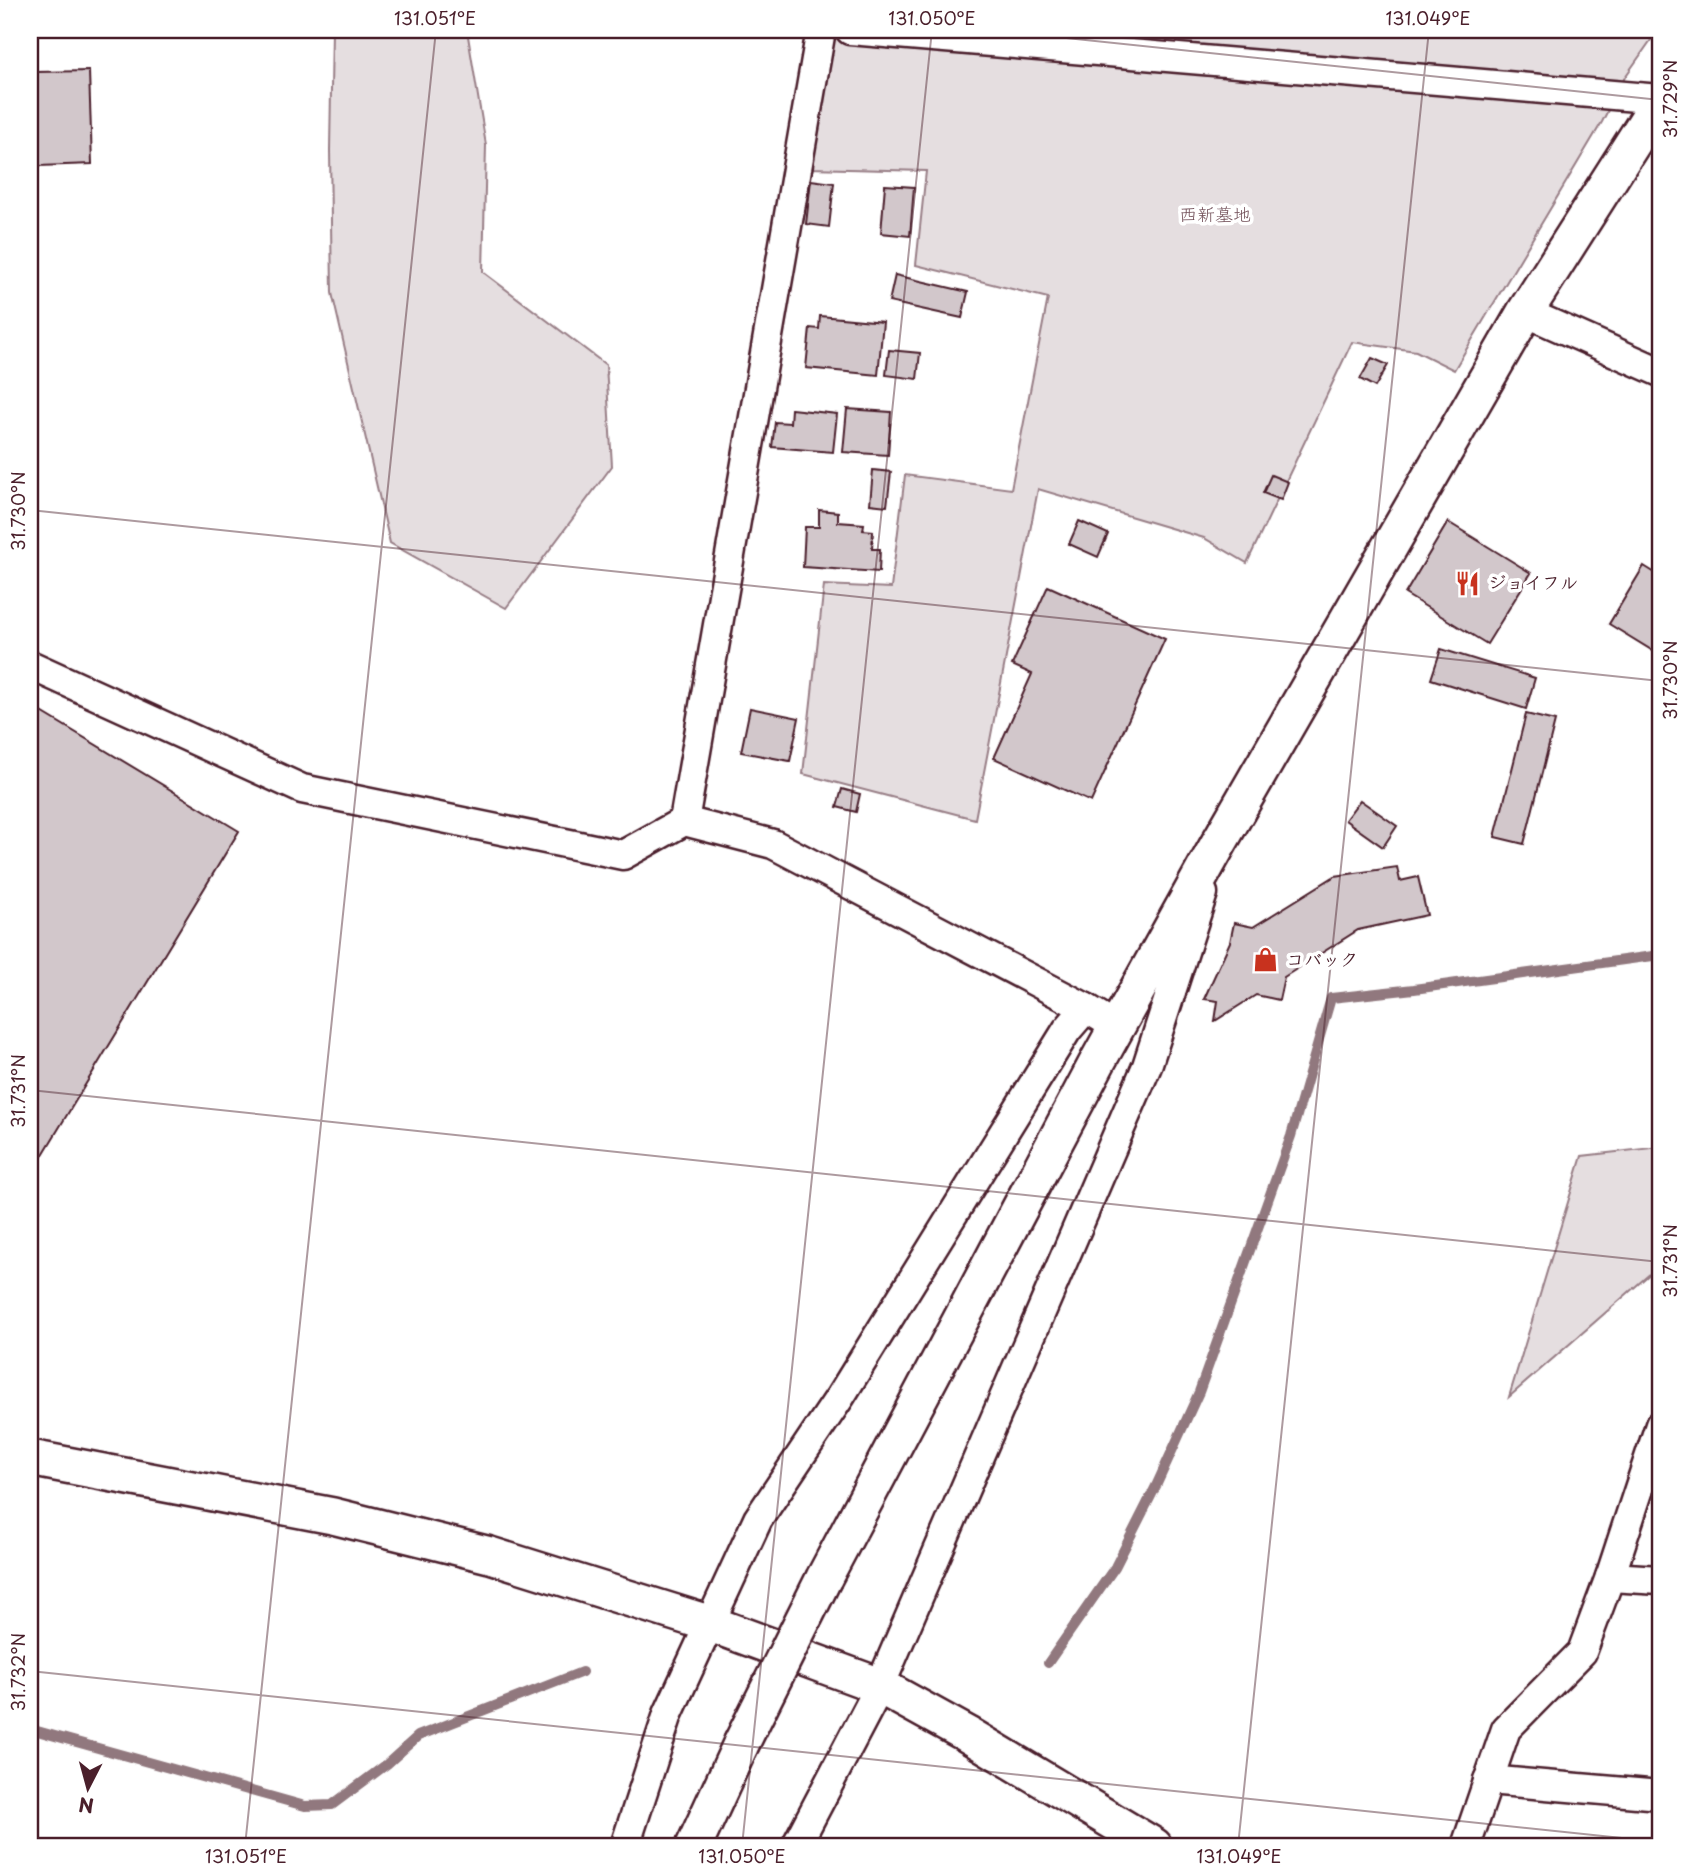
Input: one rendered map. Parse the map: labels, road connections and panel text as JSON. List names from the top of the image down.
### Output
{
  "parks": ["西新墓地"],
  "places": {
    "restaurant": ["ジョイフル"],
    "shop": ["コバック"]
  },
  "north": "bottom",
  "coordinates": [
    "131.051°E",
    "131.050°E",
    "131.049°E",
    "31.729°N",
    "31.730°N",
    "31.731°N",
    "31.732°N"
  ]
}
